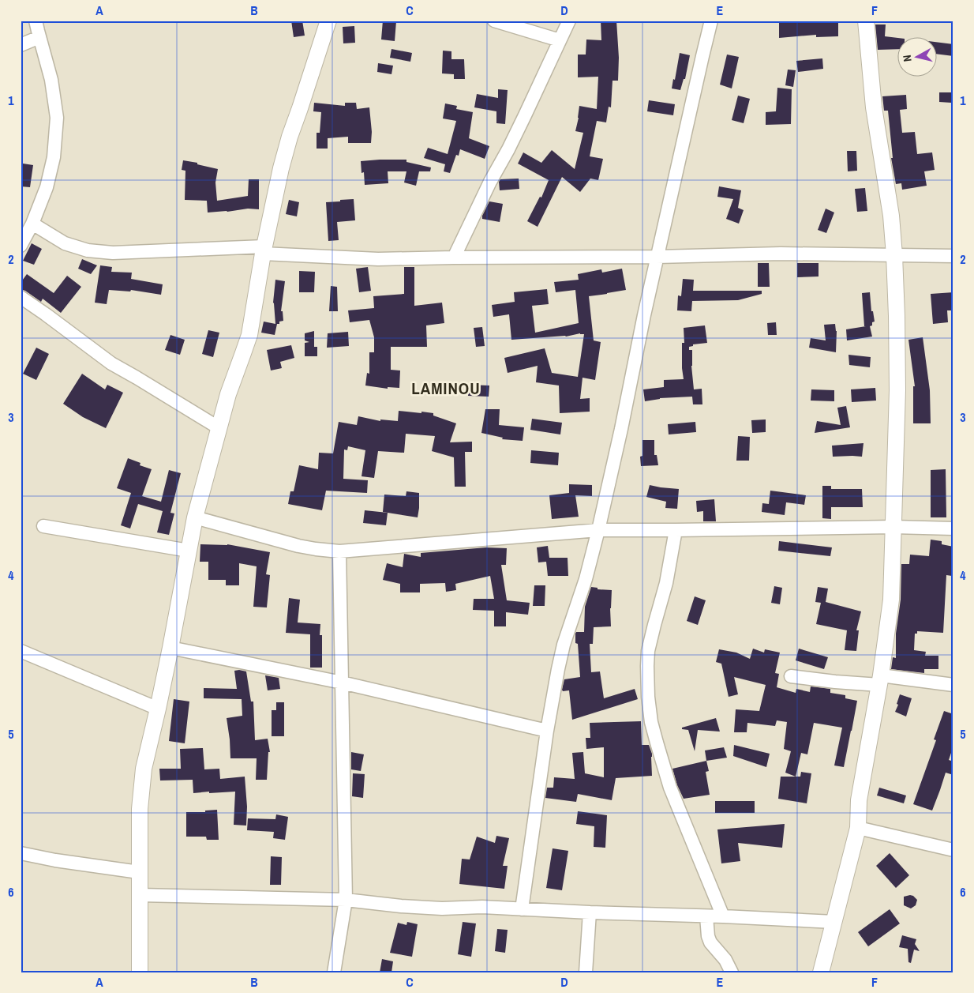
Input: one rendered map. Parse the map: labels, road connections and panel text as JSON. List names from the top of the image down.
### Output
{
  "districts": ["LAMINOU"],
  "north": "left",
  "grid": {
    "columns": [
      "A",
      "B",
      "C",
      "D",
      "E",
      "F"
    ],
    "rows": [
      "1",
      "2",
      "3",
      "4",
      "5",
      "6"
    ]
  }
}
